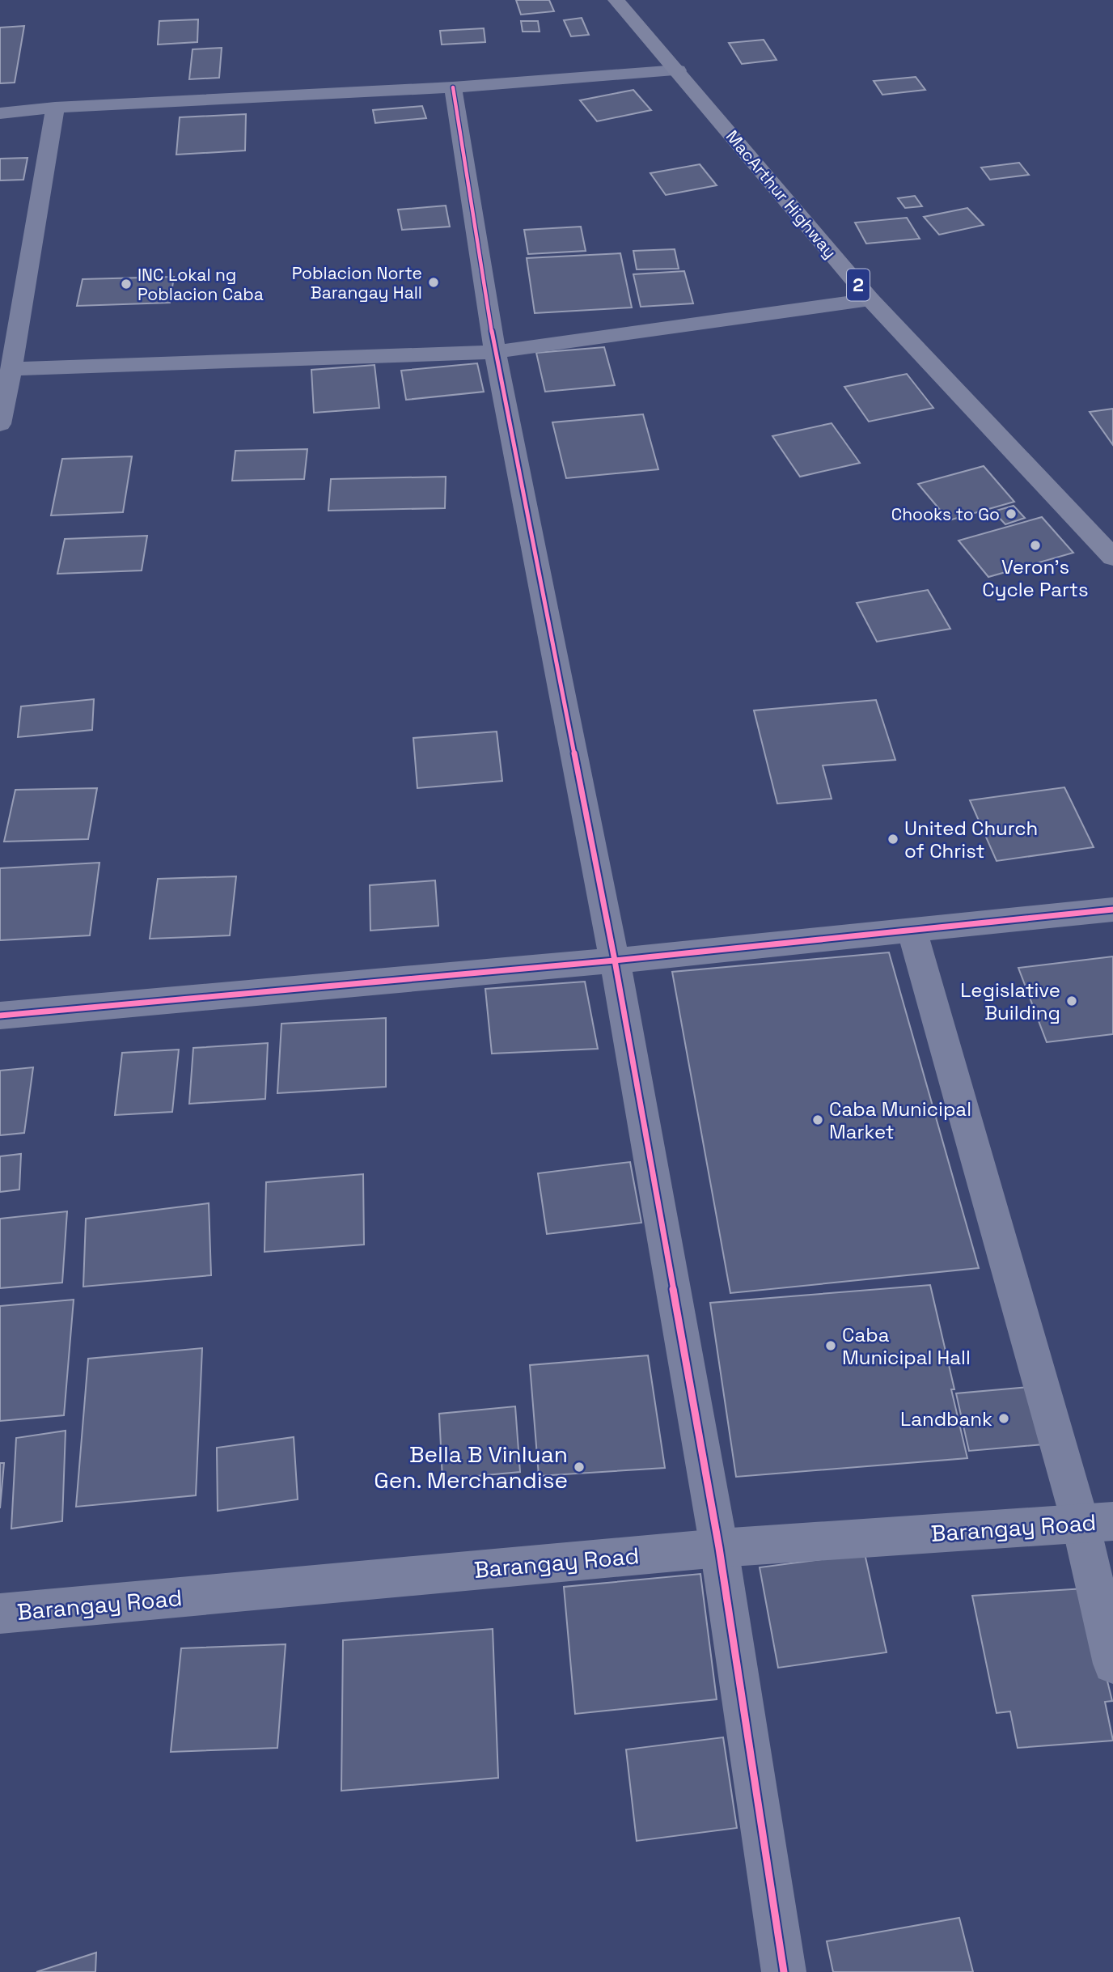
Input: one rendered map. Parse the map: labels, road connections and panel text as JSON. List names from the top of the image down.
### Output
{
  "streets": {
    "highway": ["MacArthur Highway", "2"],
    "street": ["Barangay Road"]
  },
  "places": [
    "Poblacion Norte Barangay Hall",
    "INC Lokal ng Poblacion Caba",
    "Chooks to Go",
    "Veron's Cycle Parts",
    "United Church of Christ",
    "Legislative Building",
    "Caba Municipal Market",
    "Caba Municipal Hall",
    "Landbank",
    "Bella B Vinluan Gen. Merchandise"
  ]
}
